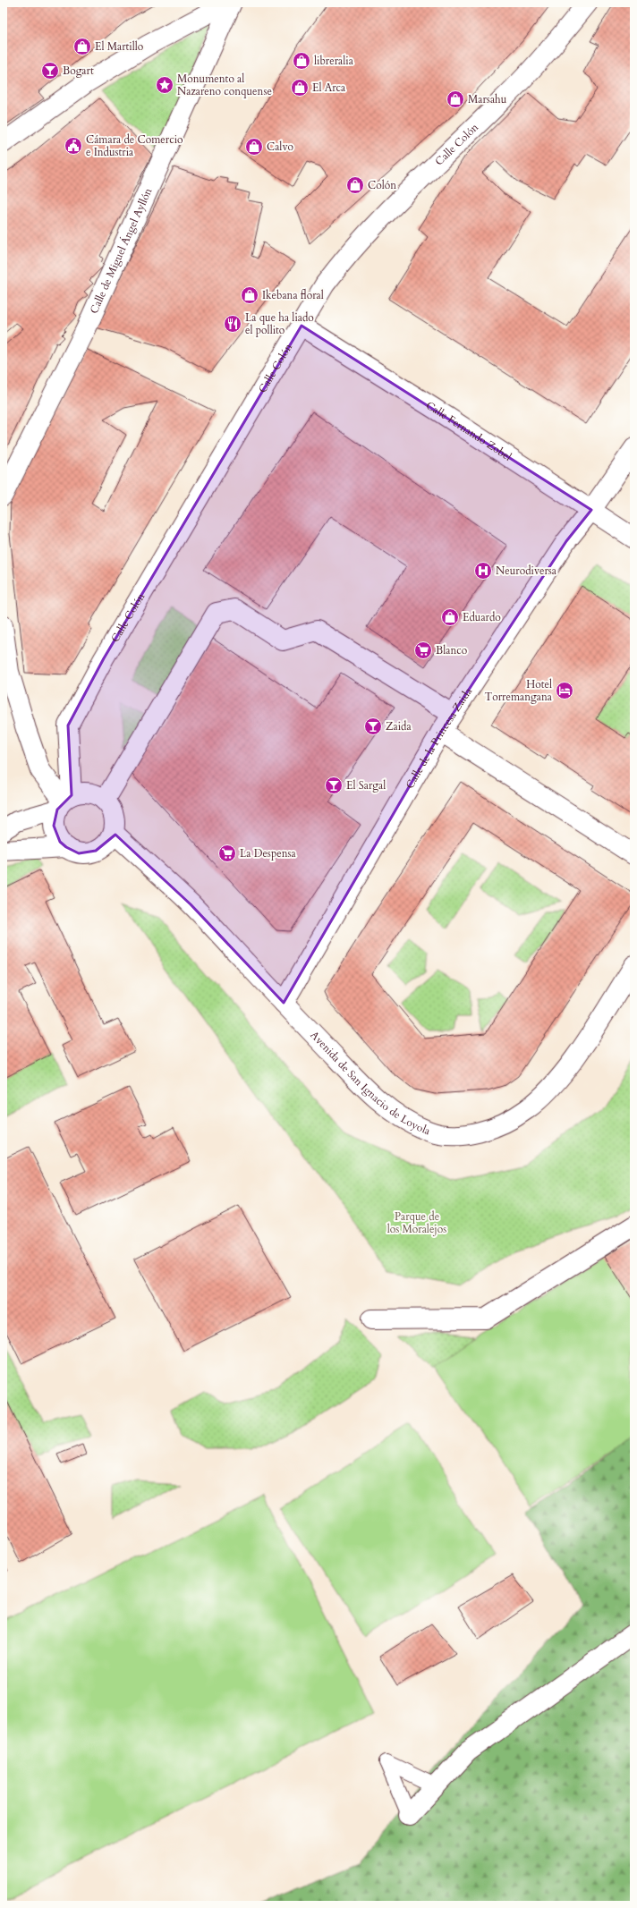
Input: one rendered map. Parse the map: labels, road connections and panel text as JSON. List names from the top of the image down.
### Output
{
  "streets": {
    "street": [
      "Calle Colón",
      "Calle de Miguel Ángel Ayllón",
      "Calle Fernando Zobel",
      "Calle de la Princesa Zaida",
      "Avenida de San Ignacio de Loyola"
    ]
  },
  "crossings": [
    ["Calle Colón", "Calle Fernando Zobel"],
    ["Calle Colón", "Avenida de San Ignacio de Loyola"],
    ["Calle Fernando Zobel", "Calle de la Princesa Zaida"],
    ["Calle de la Princesa Zaida", "Avenida de San Ignacio de Loyola"]
  ],
  "parks": ["Parque de los Moralejos"],
  "places": {
    "shop": [
      "El Martillo",
      "libreralia",
      "El Arca",
      "Marsahu",
      "Calvo",
      "Colón",
      "Ikebana floral",
      "Eduardo"
    ],
    "bar": ["Bogart", "Zaida", "El Sargal"],
    "place": ["Monumento al Nazareno conquense"],
    "public building": ["Cámara de Comercio e Industria"],
    "restaurant": ["La que ha liado el pollito"],
    "hospital": ["Neurodiversa"],
    "supermarket": ["Blanco", "La Despensa"],
    "hotel": ["Hotel Torremangana"]
  }
}
